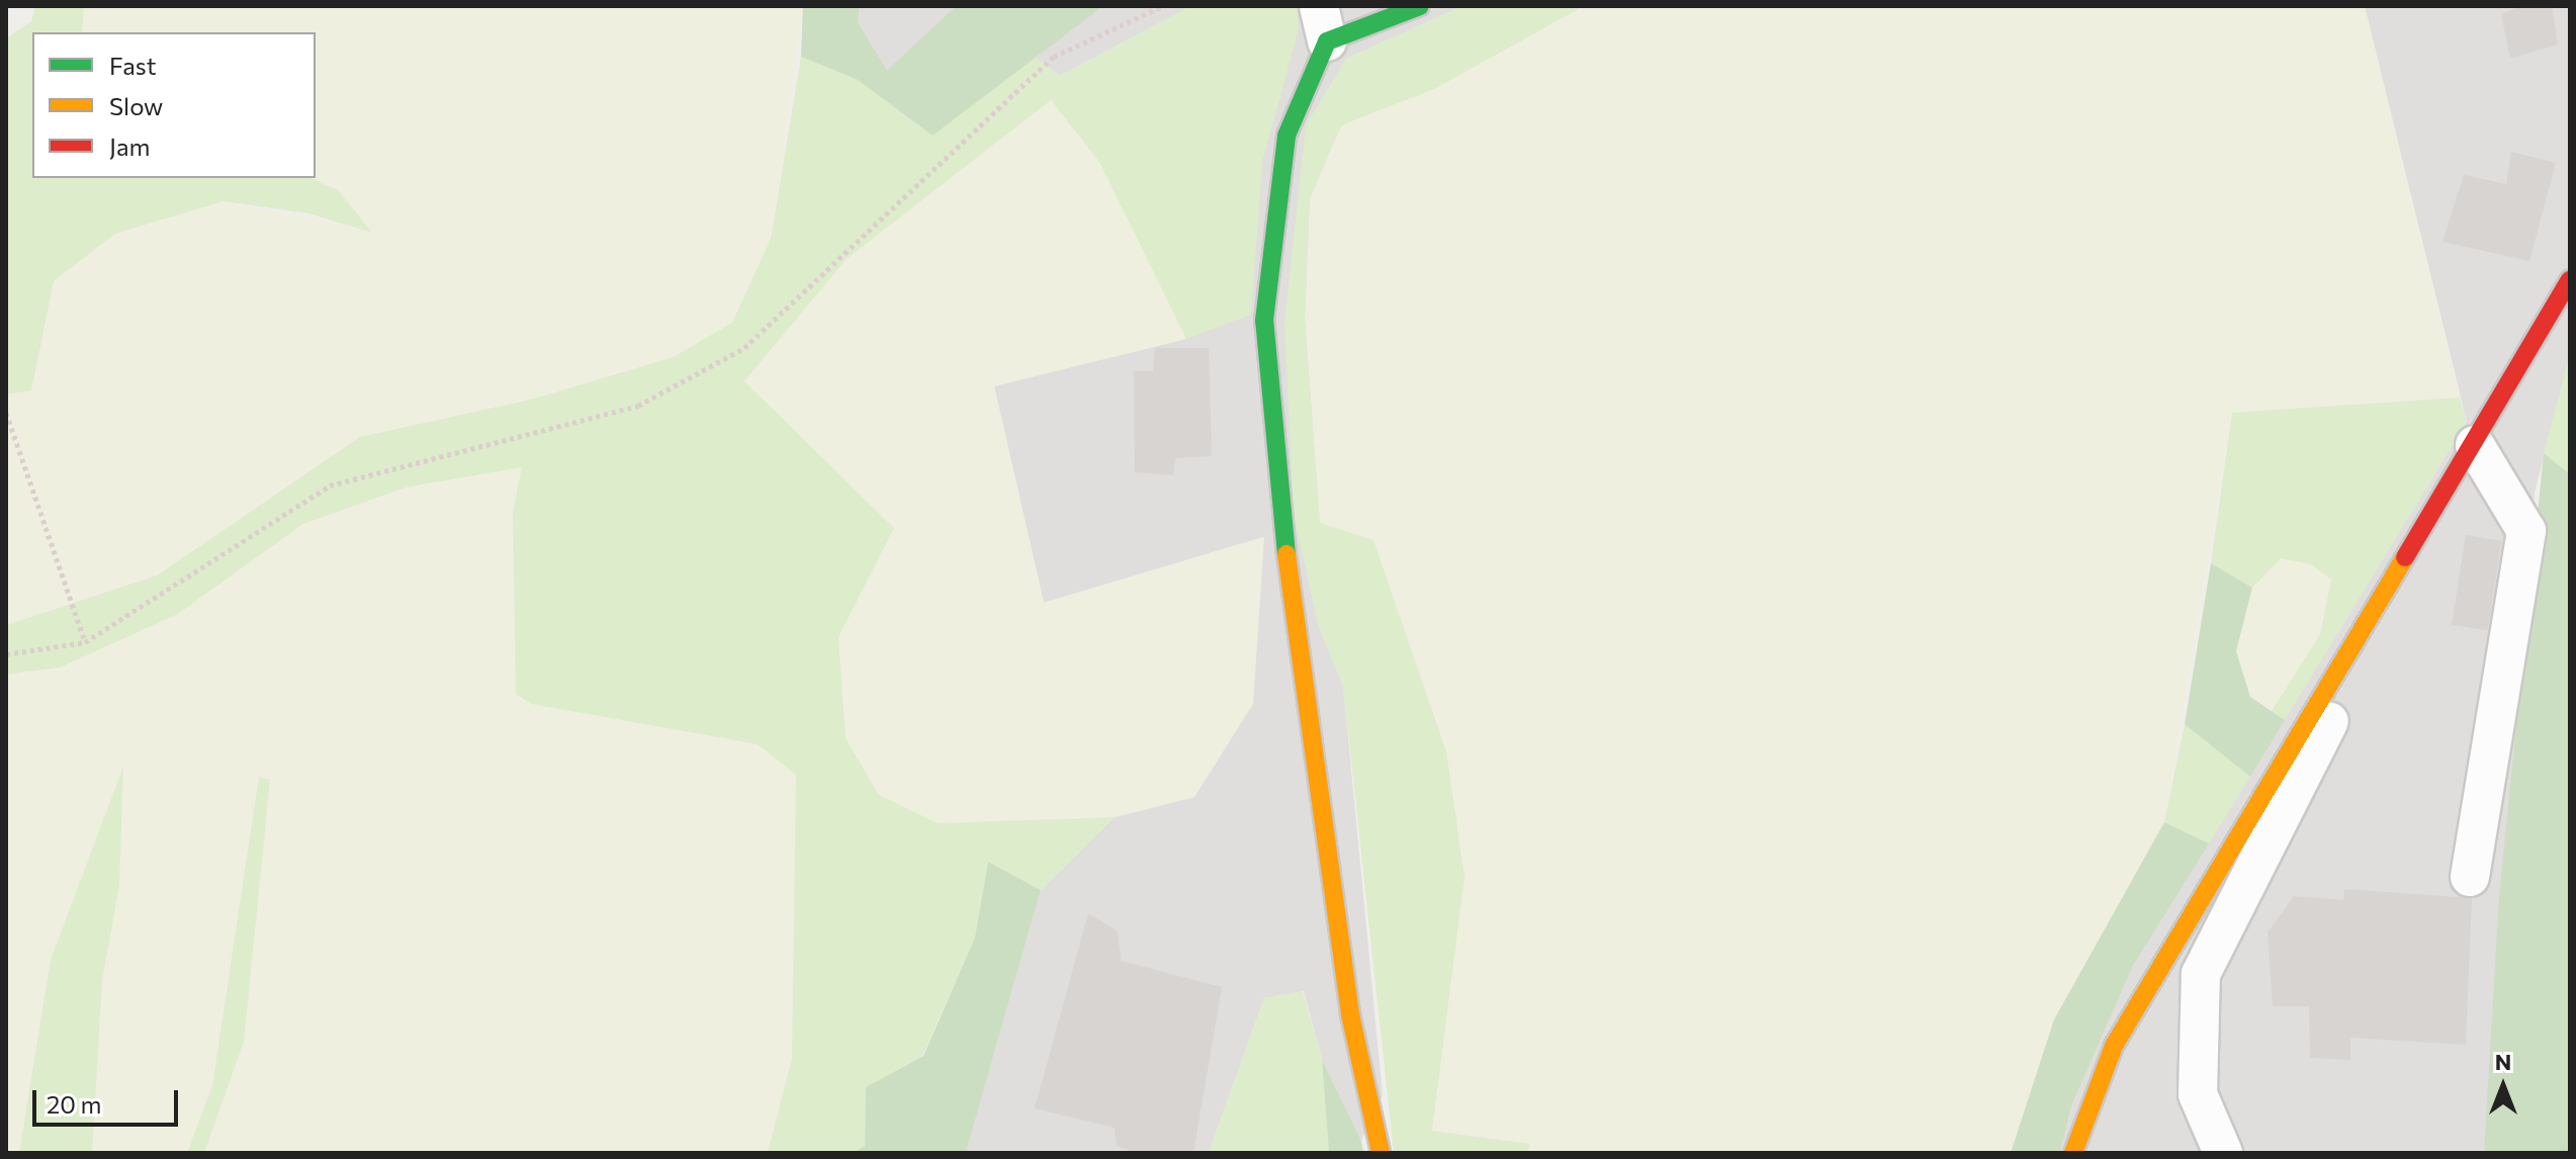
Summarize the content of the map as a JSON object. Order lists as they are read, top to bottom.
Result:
{
  "legend": ["Fast", "Slow", "Jam"],
  "scale_bar": "20 m",
  "north": "top"
}
